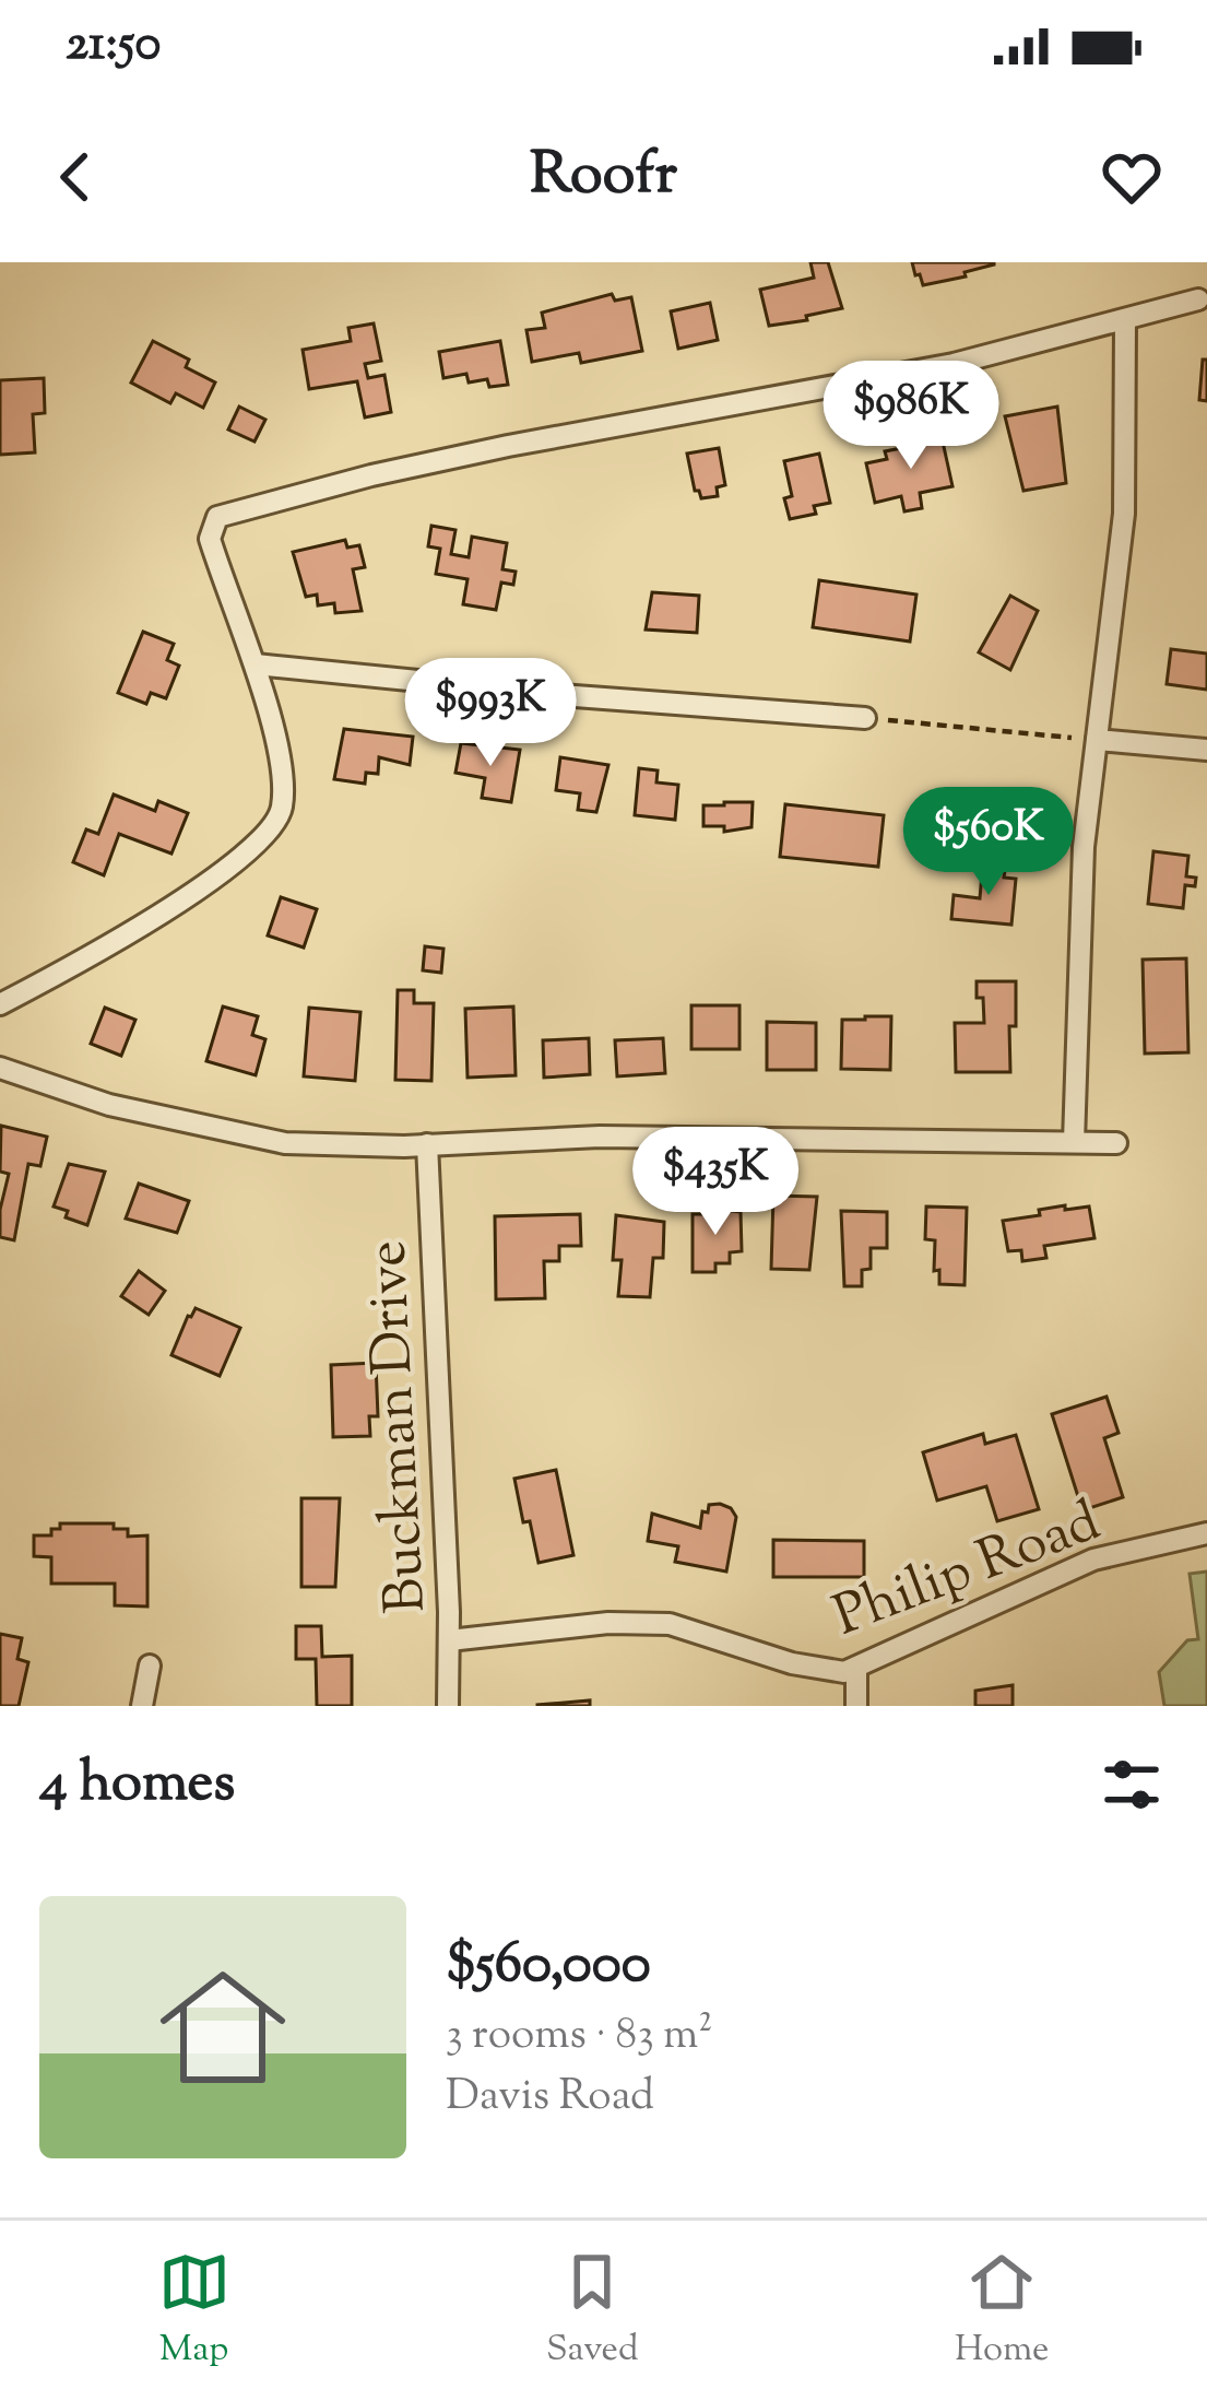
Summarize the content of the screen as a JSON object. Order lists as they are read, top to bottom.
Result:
{
  "streets": {
    "street": ["Buckman Drive", "Philip Road"]
  },
  "crossings": [
    ["Buckman Drive", "Philip Road"]
  ],
  "page": {
    "status": "21:50",
    "header": "Roofr",
    "price": [
      "$986K",
      "$993K",
      "$560K",
      "$435K"
    ],
    "heading": "4 homes",
    "list": [
      {
        "name": "$560,000",
        "note": "3 rooms · 83 m² · Davis Road"
      }
    ],
    "tabs": ["Map", "Saved", "Home"]
  }
}
